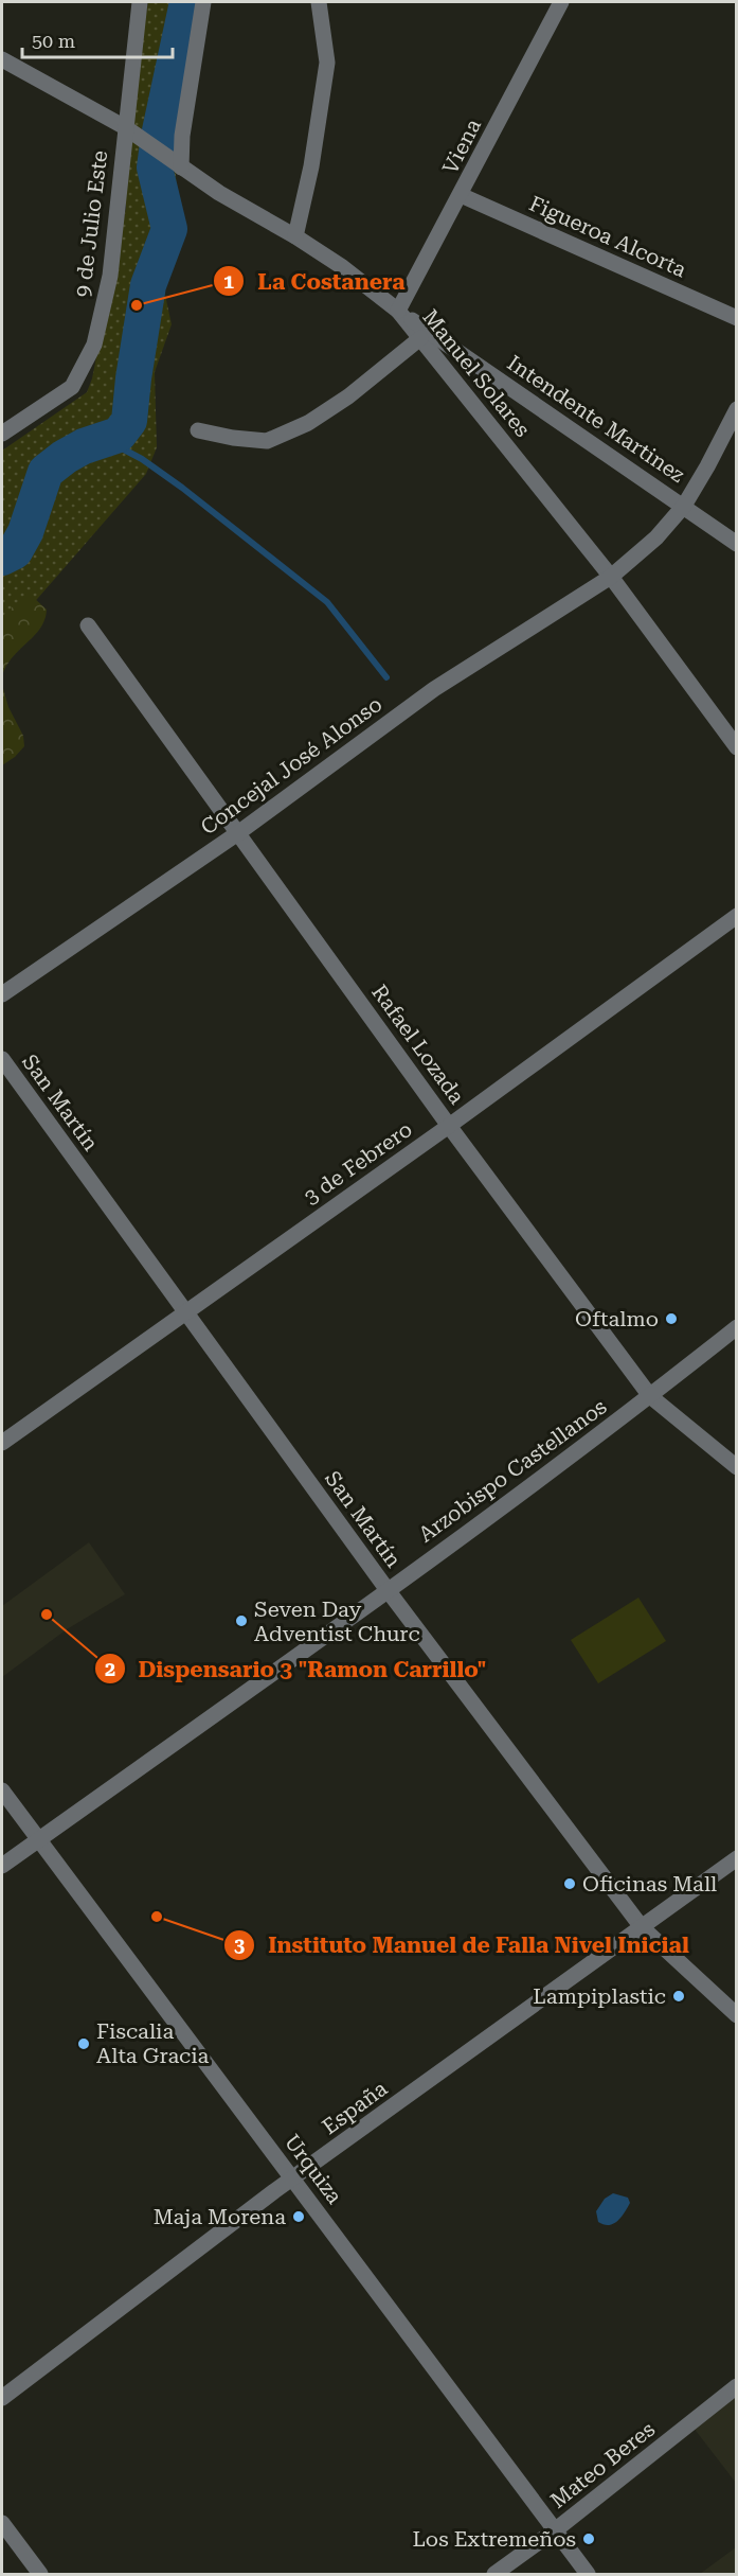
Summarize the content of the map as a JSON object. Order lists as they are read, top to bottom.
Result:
{
  "streets": {
    "street": [
      "Viena",
      "9 de Julio Este",
      "Figueroa Alcorta",
      "Manuel Solares",
      "Intendente Martinez",
      "Concejal José Alonso",
      "Rafael Lozada",
      "San Martín",
      "3 de Febrero",
      "Arzobispo Castellanos",
      "España",
      "Urquiza",
      "Mateo Beres"
    ]
  },
  "crossings": [
    ["Viena", "Figueroa Alcorta"],
    ["Viena", "Manuel Solares"],
    ["Viena", "Intendente Martinez"],
    ["9 de Julio Este", "Manuel Solares"],
    ["Manuel Solares", "Intendente Martinez"],
    ["Manuel Solares", "Concejal José Alonso"],
    ["Intendente Martinez", "Concejal José Alonso"],
    ["Concejal José Alonso", "Rafael Lozada"],
    ["Rafael Lozada", "3 de Febrero"],
    ["Rafael Lozada", "Arzobispo Castellanos"],
    ["San Martín", "3 de Febrero"],
    ["San Martín", "Arzobispo Castellanos"],
    ["San Martín", "España"],
    ["Arzobispo Castellanos", "Urquiza"],
    ["España", "Urquiza"],
    ["Urquiza", "Mateo Beres"]
  ],
  "places": [
    "La Costanera",
    "Oftalmo",
    "Dispensario 3 \"Ramon Carrillo\"",
    "Seven Day Adventist Churc",
    "Oficinas Mall",
    "Instituto Manuel de Falla Nivel Inicial",
    "Lampiplastic",
    "Fiscalia Alta Gracia",
    "Maja Morena",
    "Los Extremeños"
  ],
  "scale_bar": "50 m"
}
